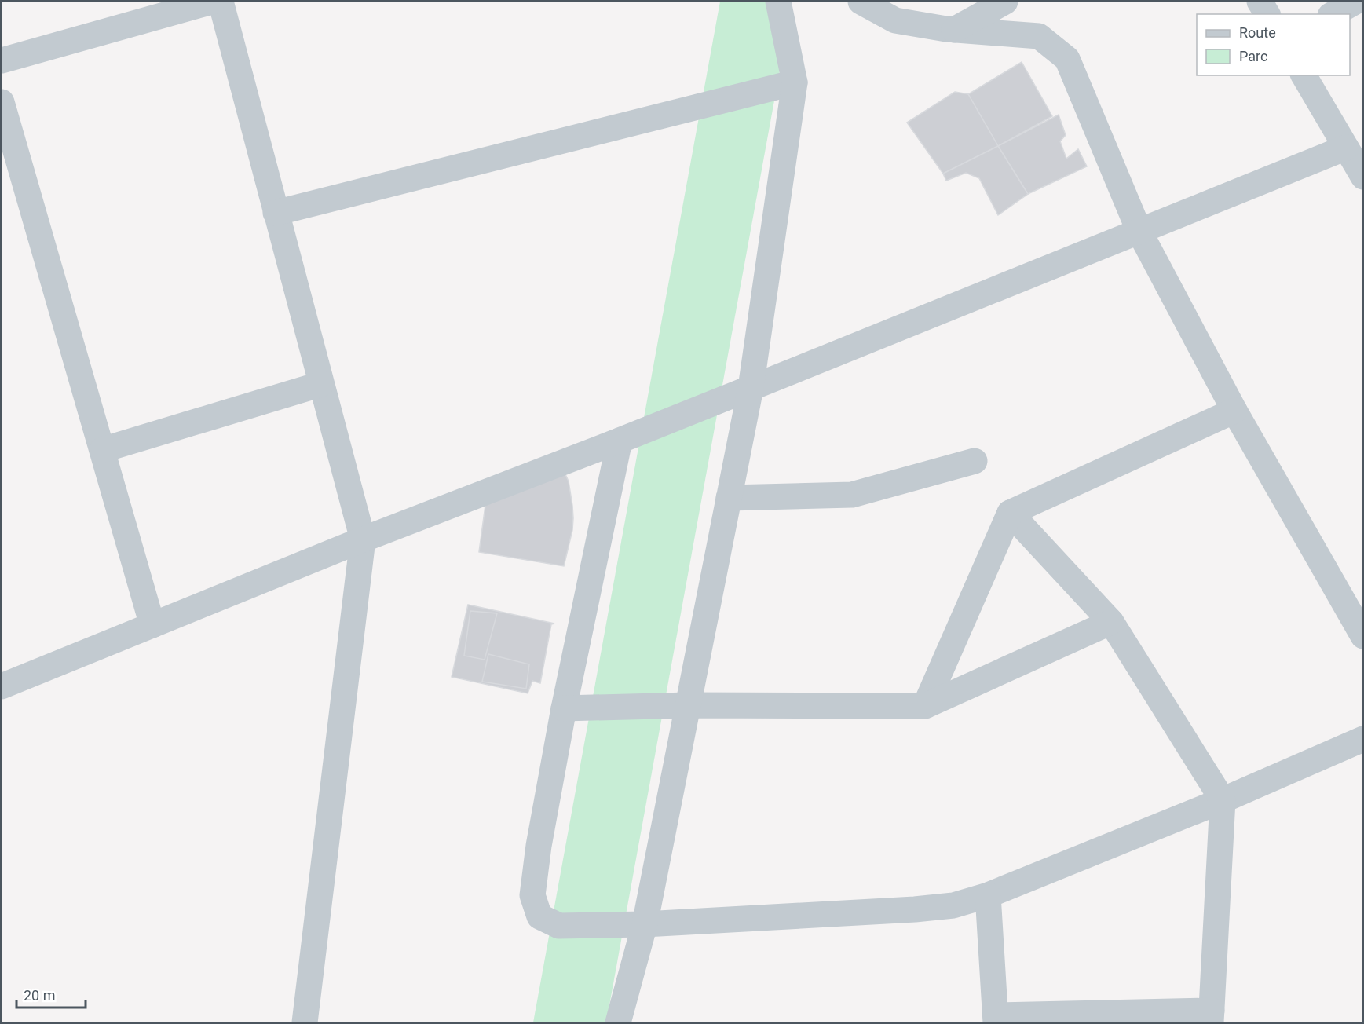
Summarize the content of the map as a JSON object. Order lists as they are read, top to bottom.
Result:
{
  "legend": ["Route", "Parc"],
  "scale_bar": "20 m"
}
